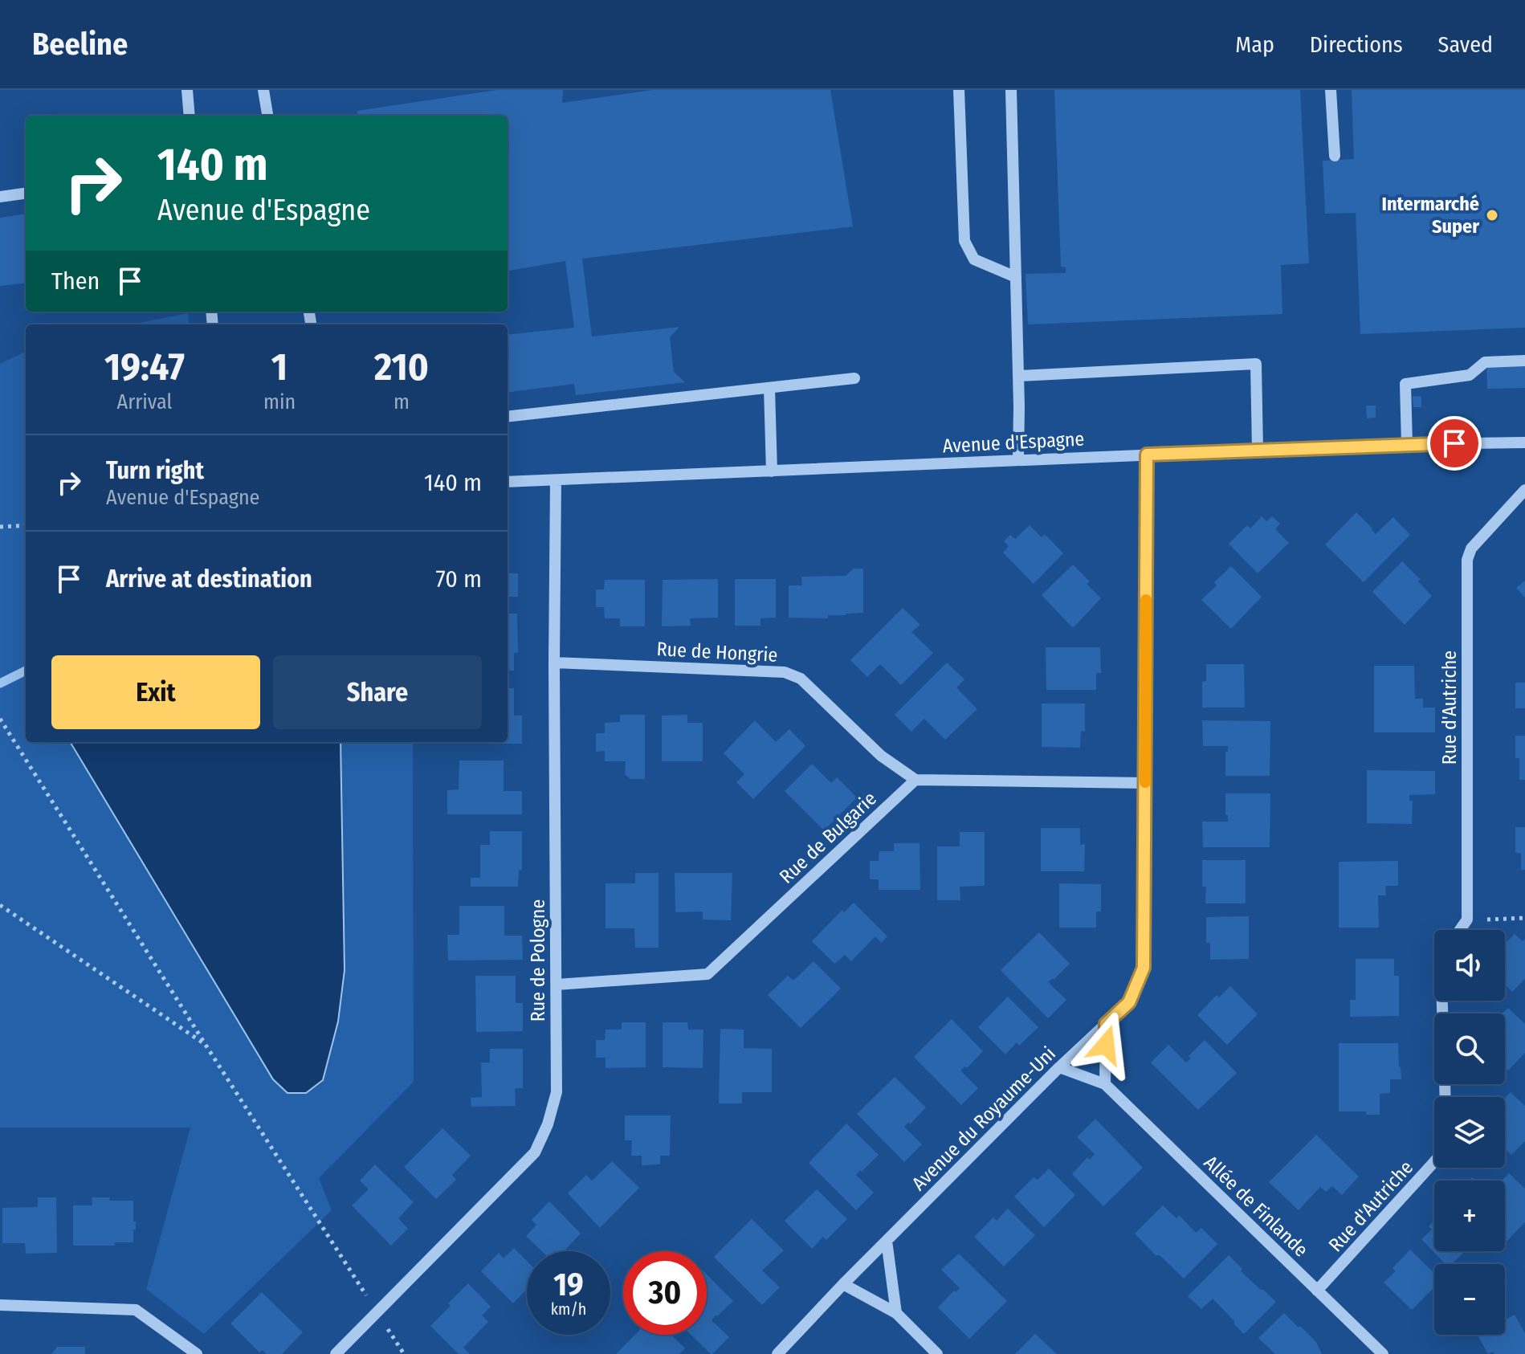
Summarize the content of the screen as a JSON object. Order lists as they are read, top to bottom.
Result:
{
  "streets": {
    "street": [
      "Avenue d'Espagne",
      "Rue de Hongrie",
      "Rue d'Autriche",
      "Rue de Bulgarie",
      "Rue de Pologne",
      "Avenue du Royaume-Uni",
      "Allée de Finlande"
    ]
  },
  "crossings": [
    ["Avenue d'Espagne", "Rue de Pologne"],
    ["Avenue d'Espagne", "Avenue du Royaume-Uni"],
    ["Rue de Hongrie", "Rue de Bulgarie"],
    ["Rue de Hongrie", "Rue de Pologne"],
    ["Rue d'Autriche", "Allée de Finlande"],
    ["Rue de Bulgarie", "Rue de Pologne"],
    ["Avenue du Royaume-Uni", "Allée de Finlande"]
  ],
  "places": ["Intermarché Super"],
  "page": {
    "header": "Beeline",
    "nav": ["Map", "Directions", "Saved"],
    "turn": ["140 m", "Avenue d'Espagne"],
    "then": "Then",
    "eta": [
      "19:47",
      "Arrival",
      "1",
      "min",
      "210",
      "m"
    ],
    "list": [
      {
        "name": "Turn right",
        "note": "Avenue d'Espagne",
        "value": "140 m"
      },
      {
        "name": "Arrive at destination",
        "value": "70 m"
      }
    ],
    "buttons": ["Exit", "Share"],
    "map_buttons": ["+", "−"],
    "speed": "19 km/h",
    "limit": "30"
  }
}
